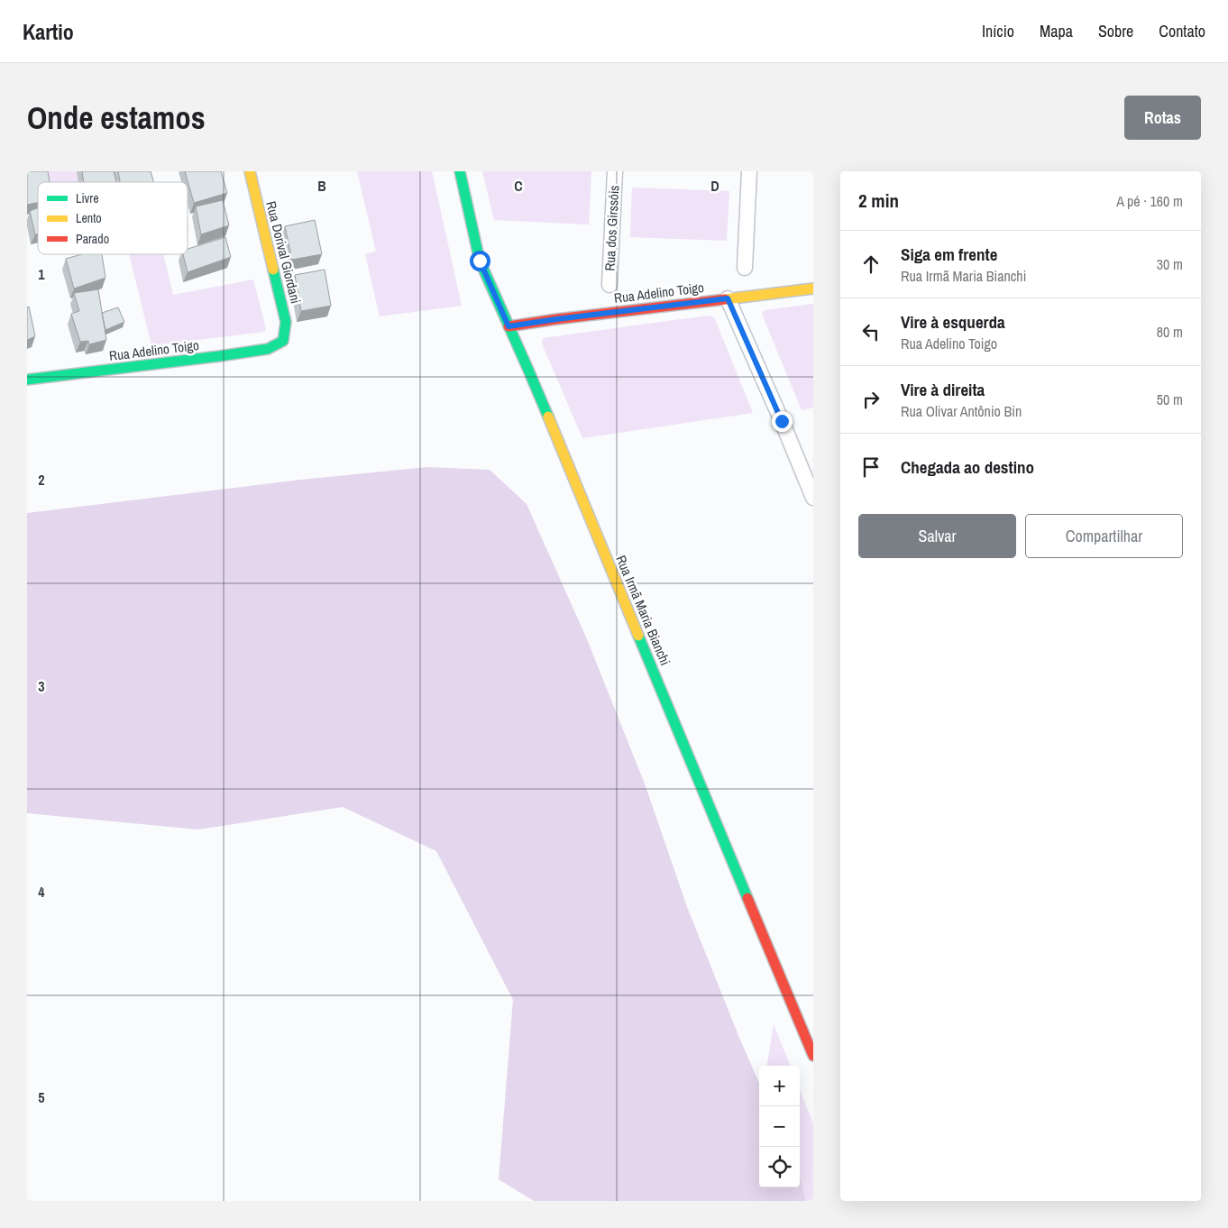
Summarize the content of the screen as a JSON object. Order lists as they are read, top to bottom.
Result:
{
  "streets": {
    "street": [
      "Rua dos Girssóis",
      "Rua Dorival Giordani",
      "Rua Adelino Toigo",
      "Rua Irmã Maria Bianchi"
    ]
  },
  "crossings": [
    ["Rua Dorival Giordani", "Rua Adelino Toigo"],
    ["Rua Adelino Toigo", "Rua Irmã Maria Bianchi"]
  ],
  "legend": ["Livre", "Lento", "Parado"],
  "page": {
    "header": "Kartio",
    "nav": [
      "Início",
      "Mapa",
      "Sobre",
      "Contato"
    ],
    "buttons": [
      "Rotas",
      ["Salvar", "Compartilhar"]
    ],
    "title": "Onde estamos",
    "heading": ["2 min", "A pé · 160 m"],
    "list": [
      ["Siga em frente", "Rua Irmã Maria Bianchi", "30 m"],
      ["Vire à esquerda", "Rua Adelino Toigo", "80 m"],
      ["Vire à direita", "Rua Olivar Antônio Bin", "50 m"],
      "Chegada ao destino"
    ],
    "map_buttons": ["+", "−"]
  },
  "grid": {
    "columns": ["B", "C", "D"],
    "rows": [
      "1",
      "2",
      "3",
      "4",
      "5"
    ]
  }
}
